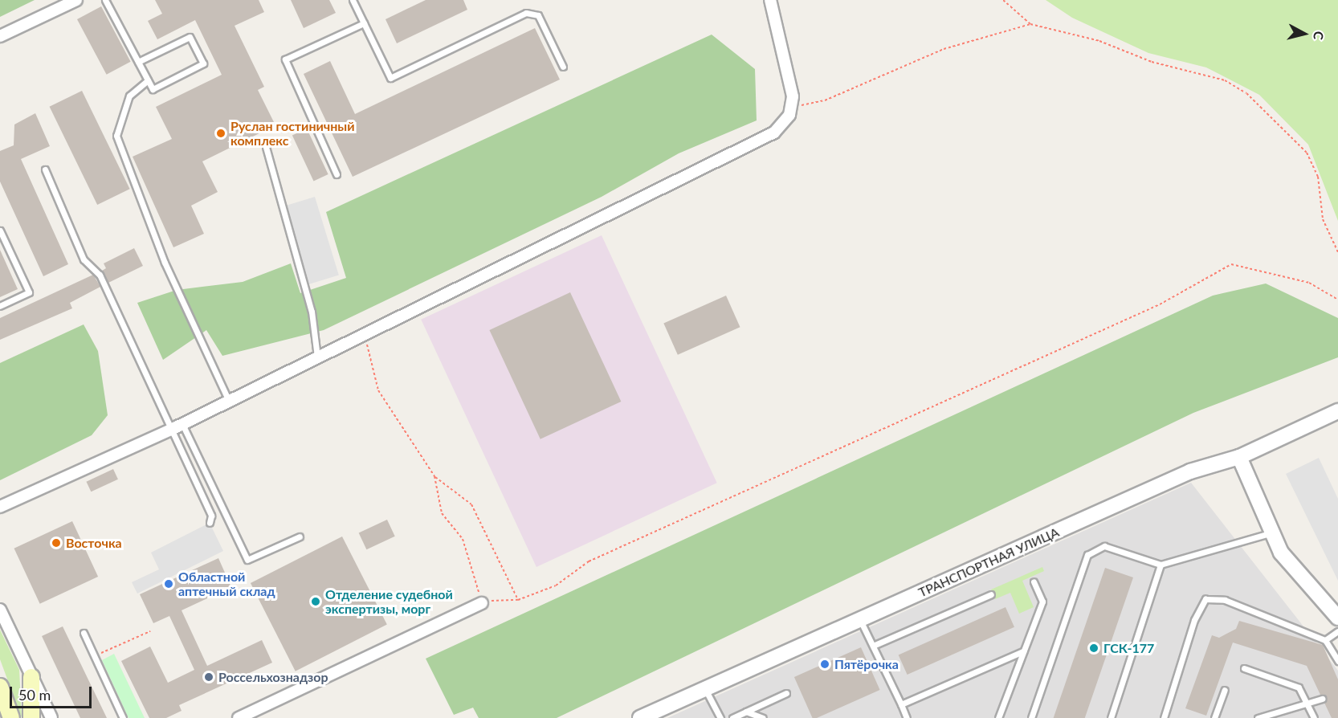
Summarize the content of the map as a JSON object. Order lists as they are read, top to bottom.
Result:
{
  "streets": {
    "street": ["ТРАНСПОРТНАЯ УЛИЦА"]
  },
  "places": [
    "Руслан гостиничный комплекс",
    "Восточка",
    "Областной аптечный склад",
    "Отделение судебной экспертизы, морг",
    "ГСК-177",
    "Пятёрочка",
    "Россельхознадзор"
  ],
  "scale_bar": "50 m",
  "north": "right"
}
